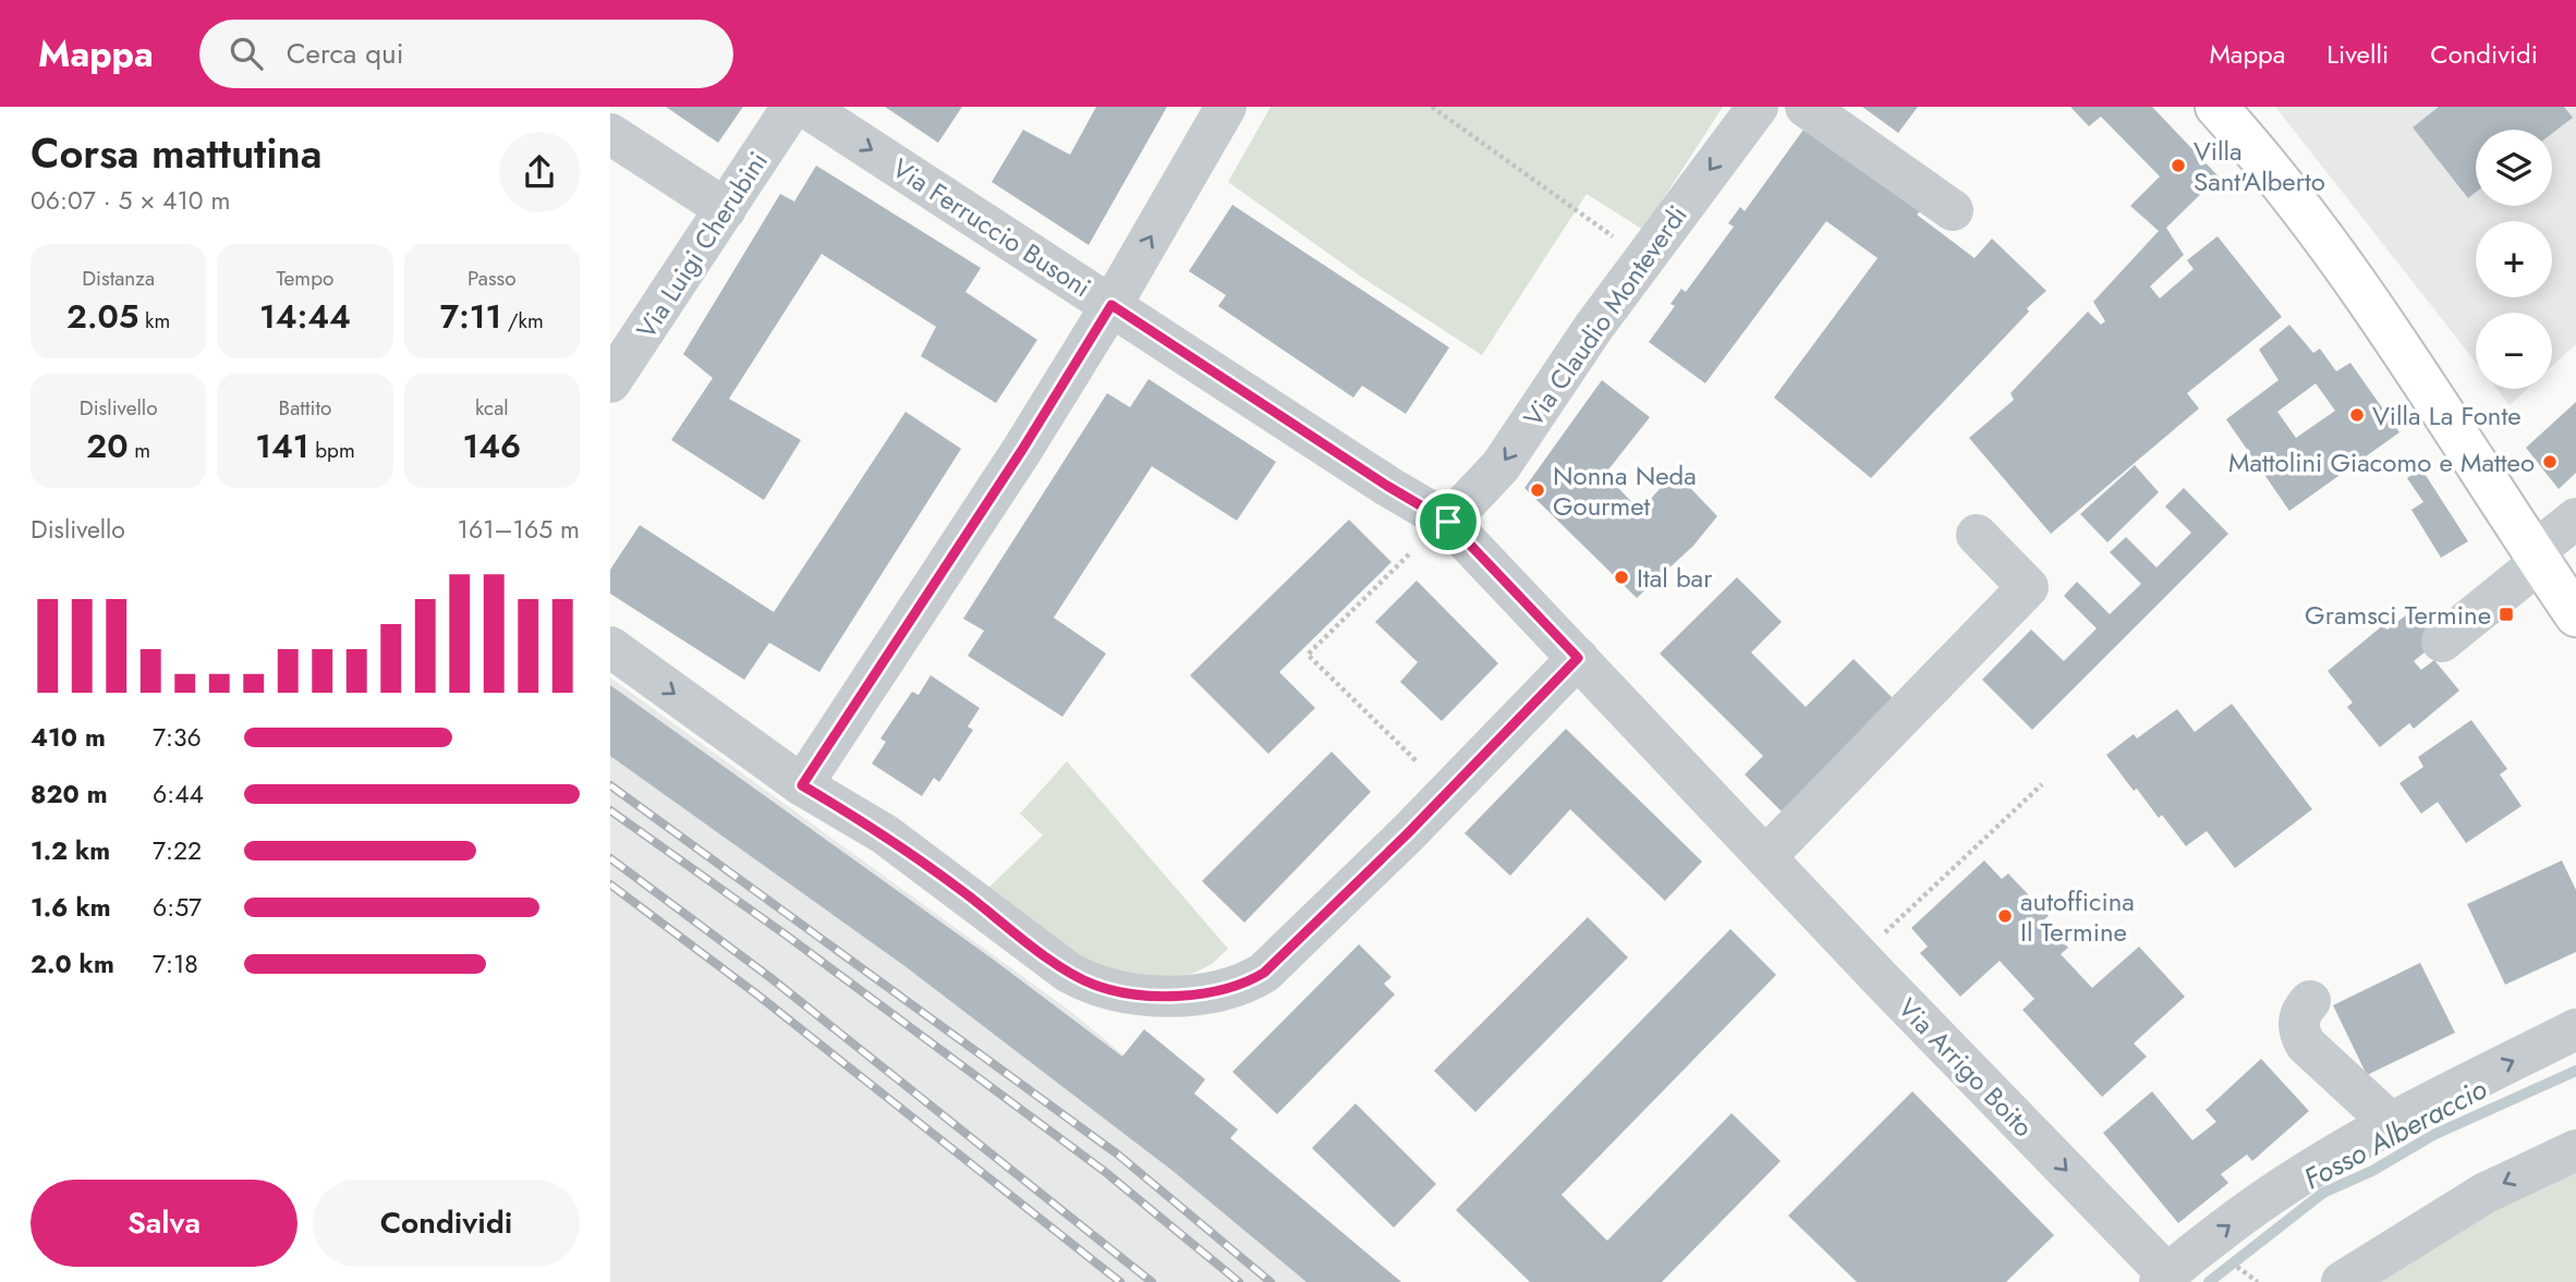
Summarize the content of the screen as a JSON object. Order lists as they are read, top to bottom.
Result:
{
  "streets": {
    "street": [
      "Via Ferruccio Busoni",
      "Via Luigi Cherubini",
      "Via Claudio Monteverdi",
      "Via Arrigo Boito"
    ]
  },
  "crossings": [
    ["Via Ferruccio Busoni", "Via Claudio Monteverdi"],
    ["Via Ferruccio Busoni", "Via Arrigo Boito"],
    ["Via Claudio Monteverdi", "Via Arrigo Boito"]
  ],
  "one_way": ["Via Ferruccio Busoni", "Via Claudio Monteverdi", "Via Arrigo Boito"],
  "water": ["Fosso Alberaccio"],
  "places": {
    "other": [
      "Villa Sant'Alberto",
      "Villa La Fonte",
      "Mattolini Giacomo e Matteo",
      "Nonna Neda Gourmet",
      "Ital bar",
      "autofficina Il Termine"
    ],
    "transit": ["Gramsci Termine"]
  },
  "page": {
    "header": "Mappa",
    "search": "Cerca qui",
    "nav": ["Mappa", "Livelli", "Condividi"],
    "heading": ["Corsa mattutina", "06:07 · 5 × 410 m"],
    "map_buttons": ["+", "−"],
    "stats": [
      ["Distanza", "2.05 km"],
      ["Tempo", "14:44"],
      ["Passo", "7:11 /km"],
      ["Dislivello", "20 m"],
      ["Battito", "141 bpm"],
      ["kcal", "146"]
    ],
    "chart": ["Dislivello", "161–165 m"],
    "list": [
      {
        "name": "410 m",
        "note": "7:36"
      },
      {
        "name": "820 m",
        "note": "6:44"
      },
      {
        "name": "1.2 km",
        "note": "7:22"
      },
      {
        "name": "1.6 km",
        "note": "6:57"
      },
      {
        "name": "2.0 km",
        "note": "7:18"
      }
    ],
    "buttons": ["Salva", "Condividi"]
  }
}
